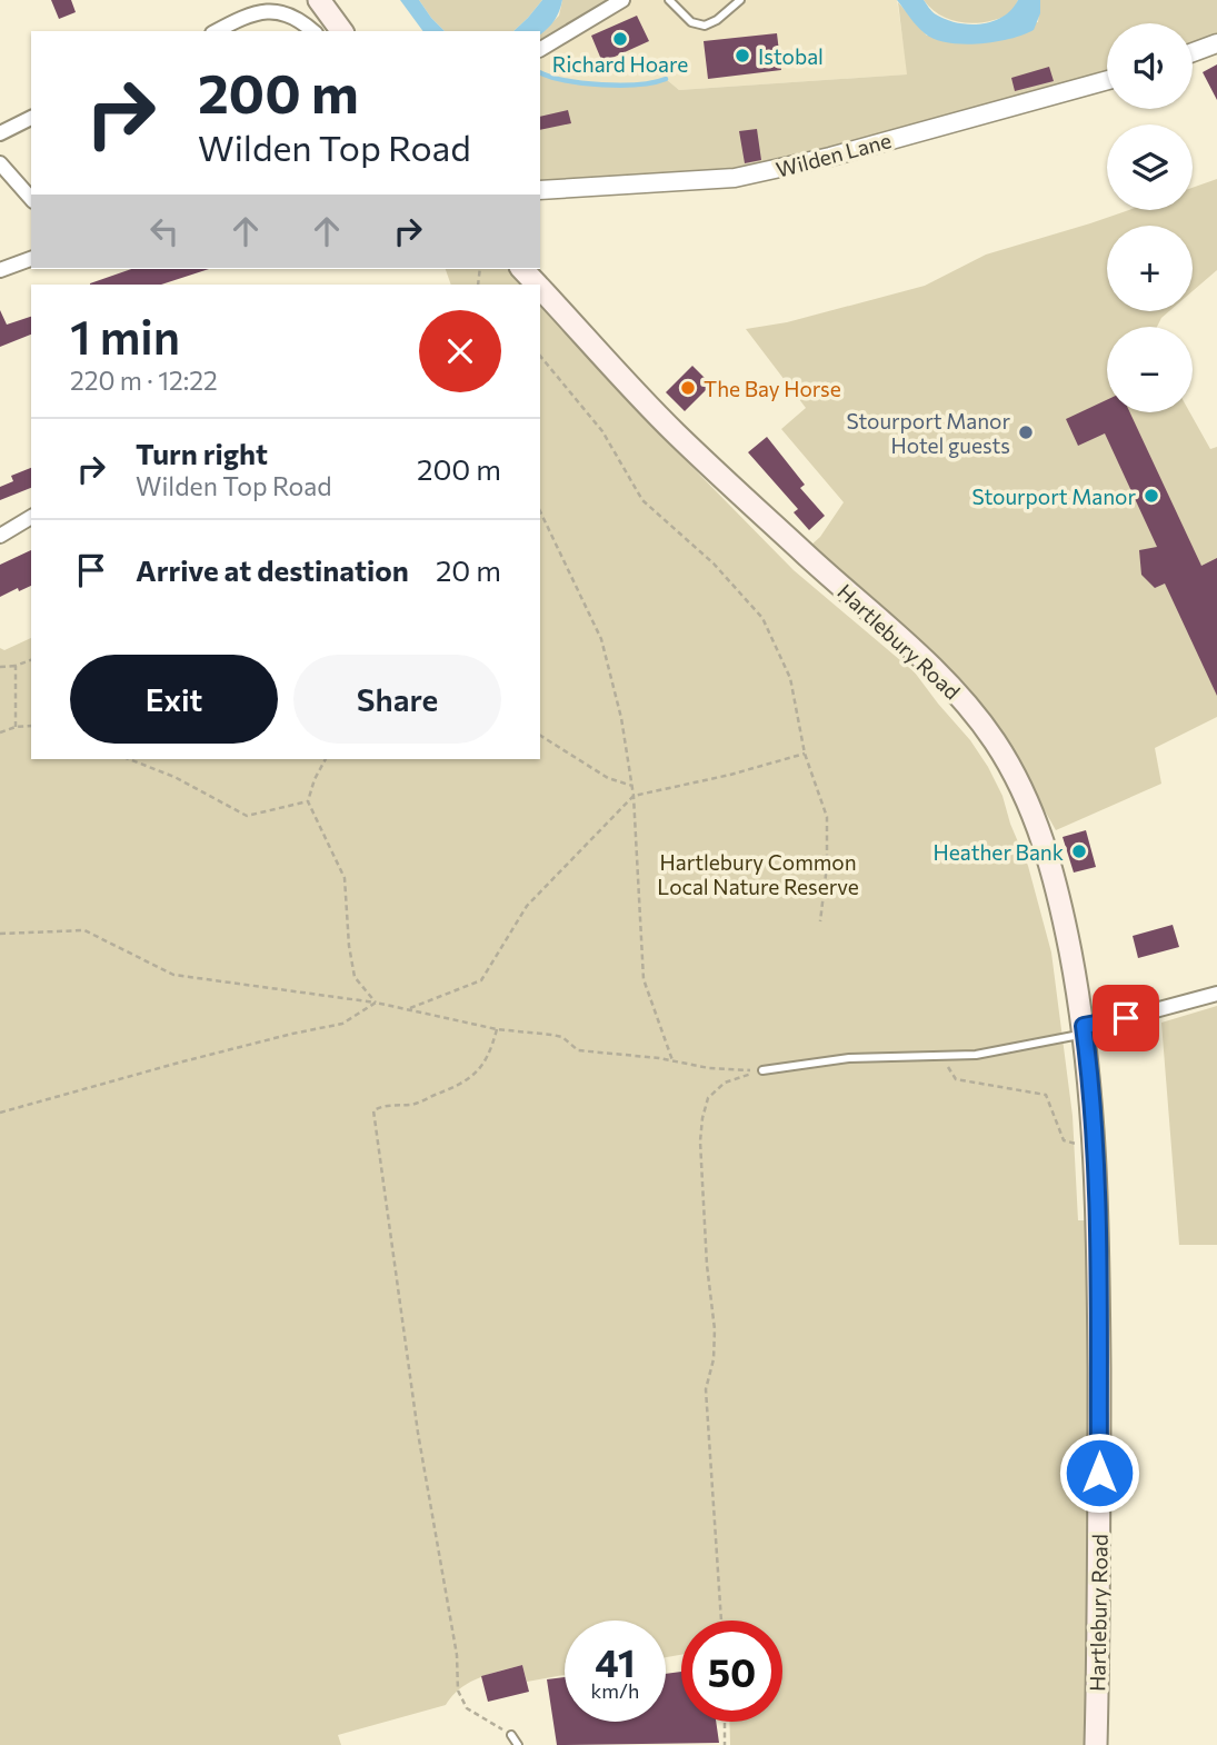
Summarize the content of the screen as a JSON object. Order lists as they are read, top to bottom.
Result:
{
  "streets": {
    "main road": ["Hartlebury Road"],
    "street": ["Wilden Lane"]
  },
  "parks": ["Hartlebury Common Local Nature Reserve"],
  "places": [
    "Richard Hoare",
    "Istobal",
    "The Bay Horse",
    "Stourport Manor Hotel guests",
    "Stourport Manor",
    "Heather Bank"
  ],
  "page": {
    "map_buttons": ["+", "−"],
    "turn": ["200 m", "Wilden Top Road"],
    "heading": ["1 min", "220 m · 12:22"],
    "list": [
      {
        "name": "Turn right",
        "note": "Wilden Top Road",
        "value": "200 m"
      },
      {
        "name": "Arrive at destination",
        "value": "20 m"
      }
    ],
    "buttons": ["Exit", "Share"],
    "speed": "41 km/h",
    "limit": "50"
  }
}
